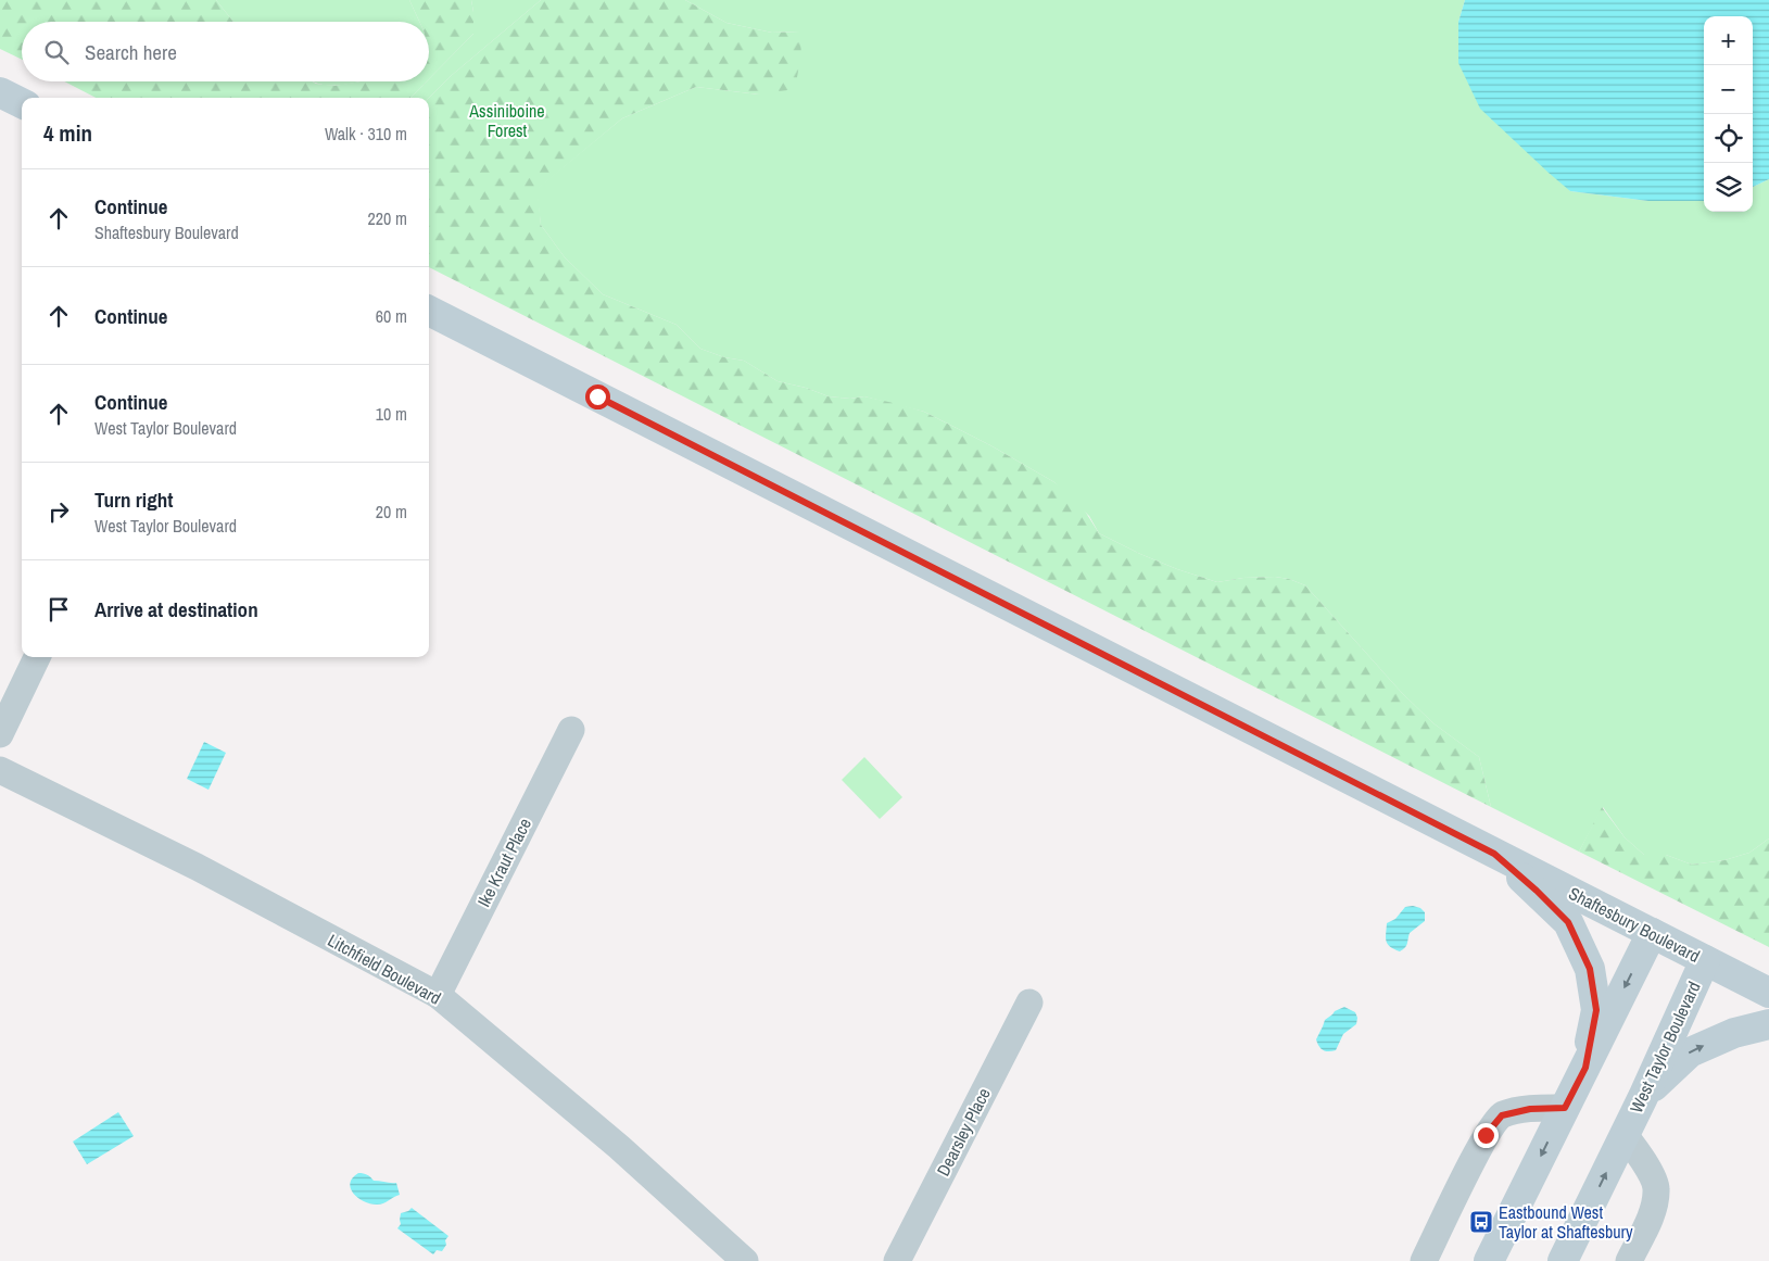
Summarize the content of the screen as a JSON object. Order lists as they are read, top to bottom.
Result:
{
  "streets": {
    "street": [
      "Ike Kraut Place",
      "Shaftesbury Boulevard",
      "Litchfield Boulevard",
      "West Taylor Boulevard",
      "Dearsley Place"
    ]
  },
  "crossings": [
    ["Ike Kraut Place", "Litchfield Boulevard"],
    ["Shaftesbury Boulevard", "West Taylor Boulevard"]
  ],
  "parks": ["Assiniboine Forest"],
  "places": {
    "bus stop": ["Eastbound West Taylor at Shaftesbury"]
  },
  "page": {
    "map_buttons": ["+", "−"],
    "search": "Search here",
    "heading": ["4 min", "Walk · 310 m"],
    "list": [
      ["Continue", "Shaftesbury Boulevard", "220 m"],
      ["Continue", "60 m"],
      ["Continue", "West Taylor Boulevard", "10 m"],
      ["Turn right", "West Taylor Boulevard", "20 m"],
      "Arrive at destination"
    ]
  }
}
